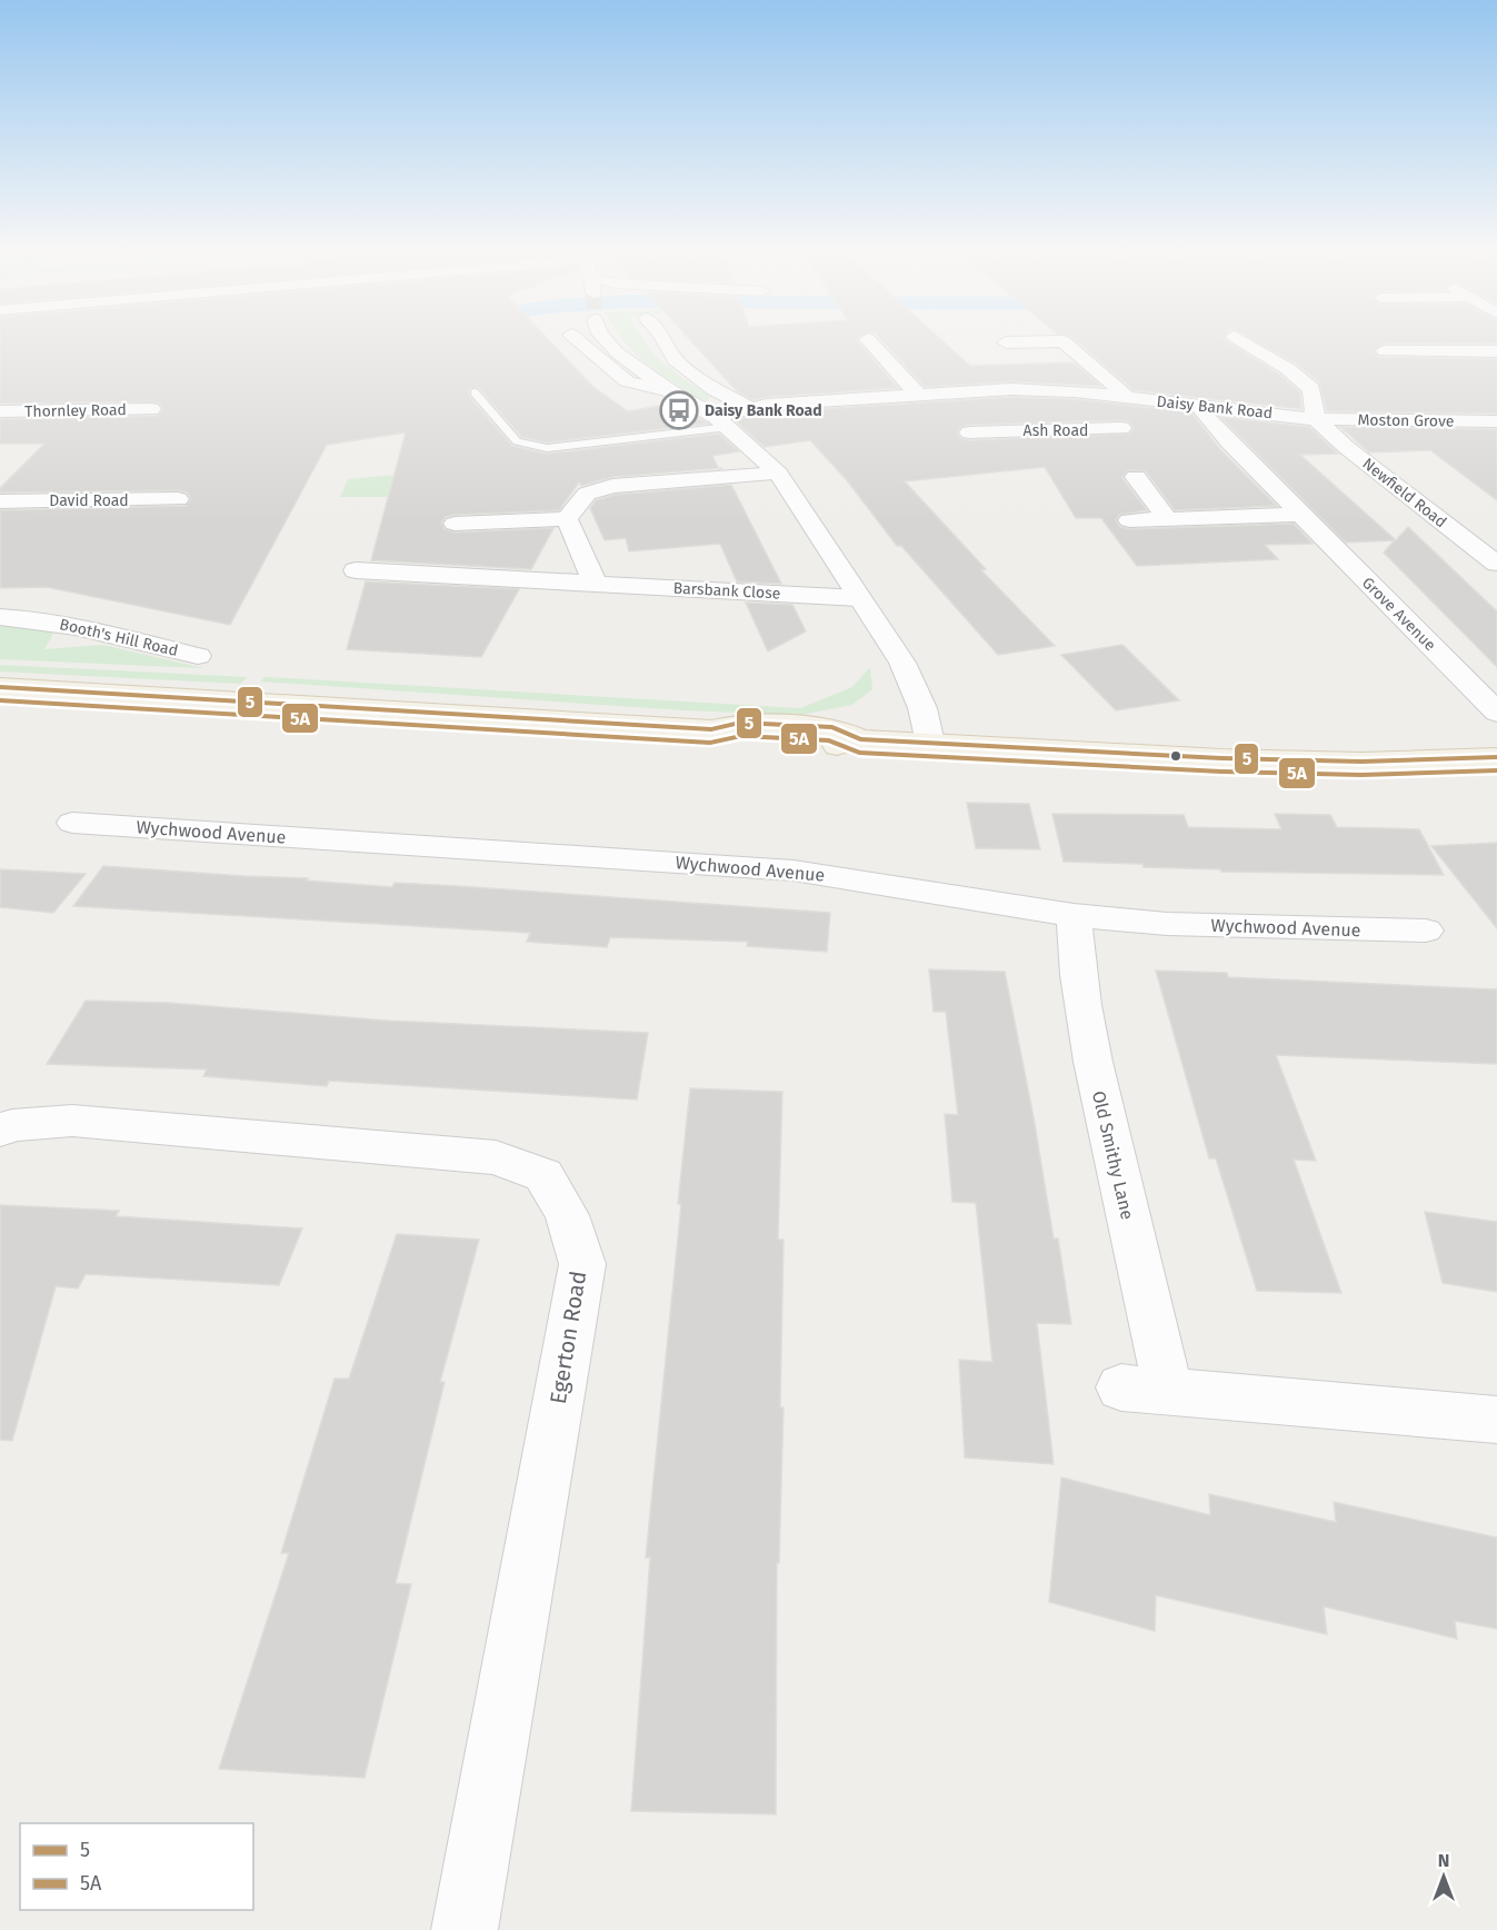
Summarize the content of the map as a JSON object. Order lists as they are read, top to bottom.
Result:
{
  "streets": {
    "street": [
      "Daisy Bank Road",
      "Thornley Road",
      "Moston Grove",
      "Ash Road",
      "Newfield Road",
      "David Road",
      "Barsbank Close",
      "Grove Avenue",
      "Booth's Hill Road",
      "Wychwood Avenue",
      "Old Smithy Lane",
      "Egerton Road"
    ]
  },
  "crossings": [
    ["Daisy Bank Road", "Moston Grove"],
    ["Daisy Bank Road", "Newfield Road"],
    ["Daisy Bank Road", "Grove Avenue"],
    ["Moston Grove", "Newfield Road"],
    ["Wychwood Avenue", "Old Smithy Lane"]
  ],
  "places": {
    "bus stop": ["Daisy Bank Road"]
  },
  "lines": ["transit line 5", "transit line 5A"],
  "legend": ["5", "5A"],
  "north": "top"
}
